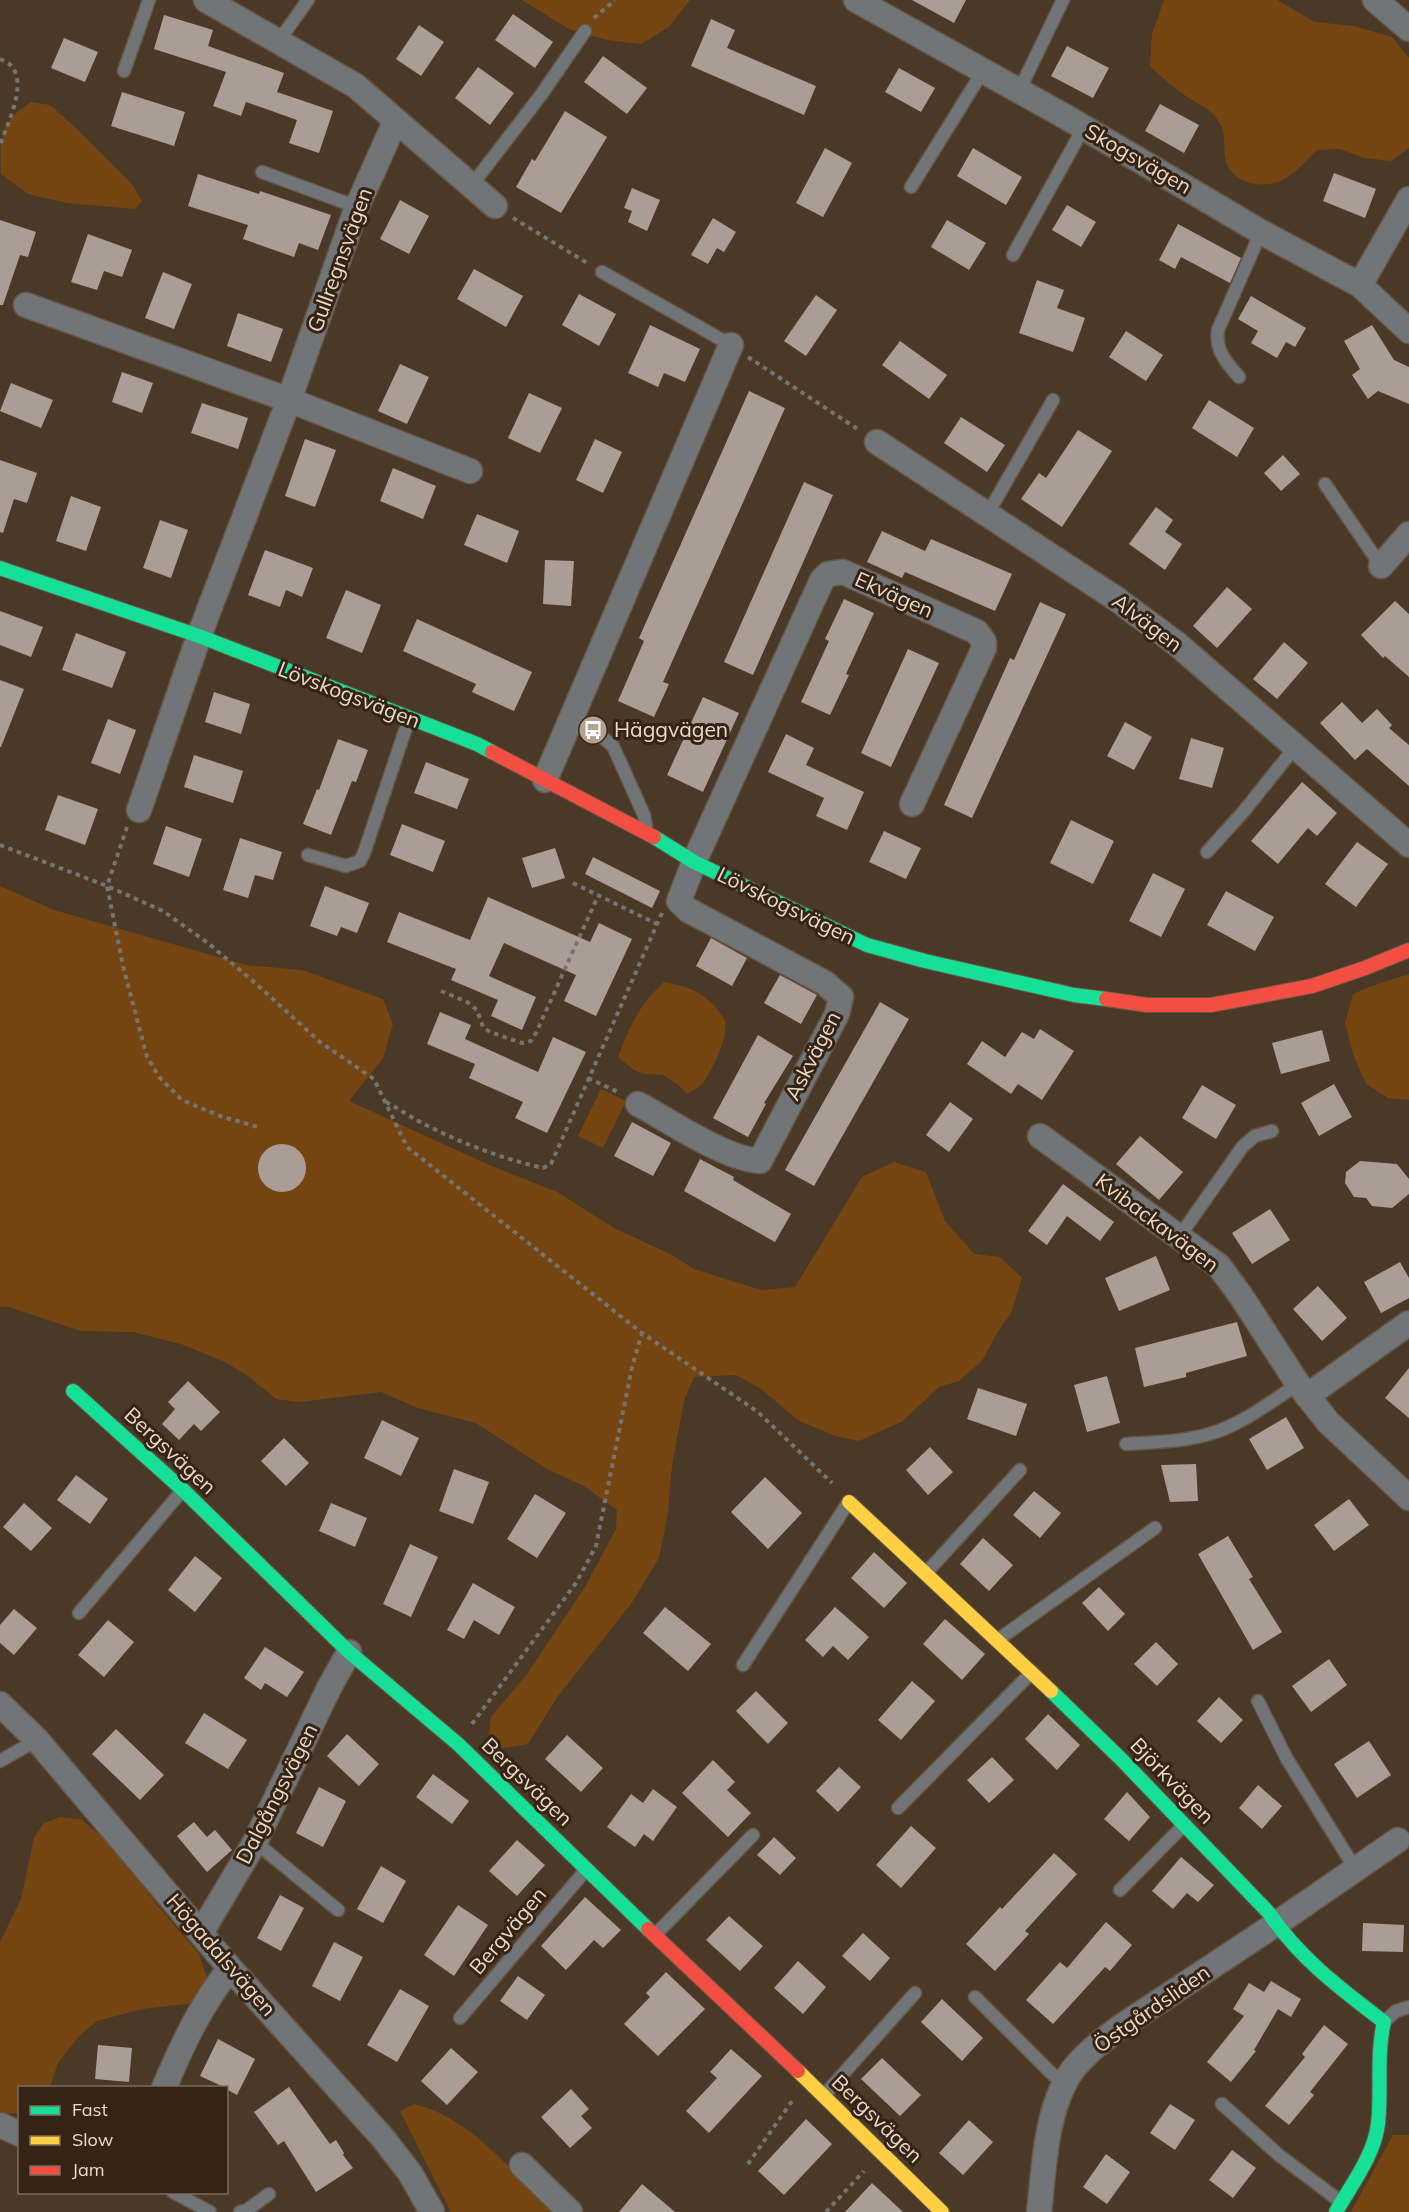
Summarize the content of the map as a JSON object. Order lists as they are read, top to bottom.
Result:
{
  "streets": {
    "street": [
      "Skogsvägen",
      "Gullregnsvägen",
      "Ekvägen",
      "Alvägen",
      "Lövskogsvägen",
      "Askvägen",
      "Kvibackavägen",
      "Bergsvägen",
      "Björkvägen",
      "Dalgångsvägen",
      "Högadalsvägen",
      "Östgårdsliden"
    ],
    "lane": ["Bergvägen"]
  },
  "crossings": [
    ["Gullregnsvägen", "Lövskogsvägen"],
    ["Ekvägen", "Lövskogsvägen"],
    ["Bergsvägen", "Dalgångsvägen"],
    ["Bergsvägen", "Bergvägen"],
    ["Björkvägen", "Östgårdsliden"],
    ["Dalgångsvägen", "Högadalsvägen"]
  ],
  "places": {
    "bus stop": ["Häggvägen"]
  },
  "legend": ["Fast", "Slow", "Jam"]
}
